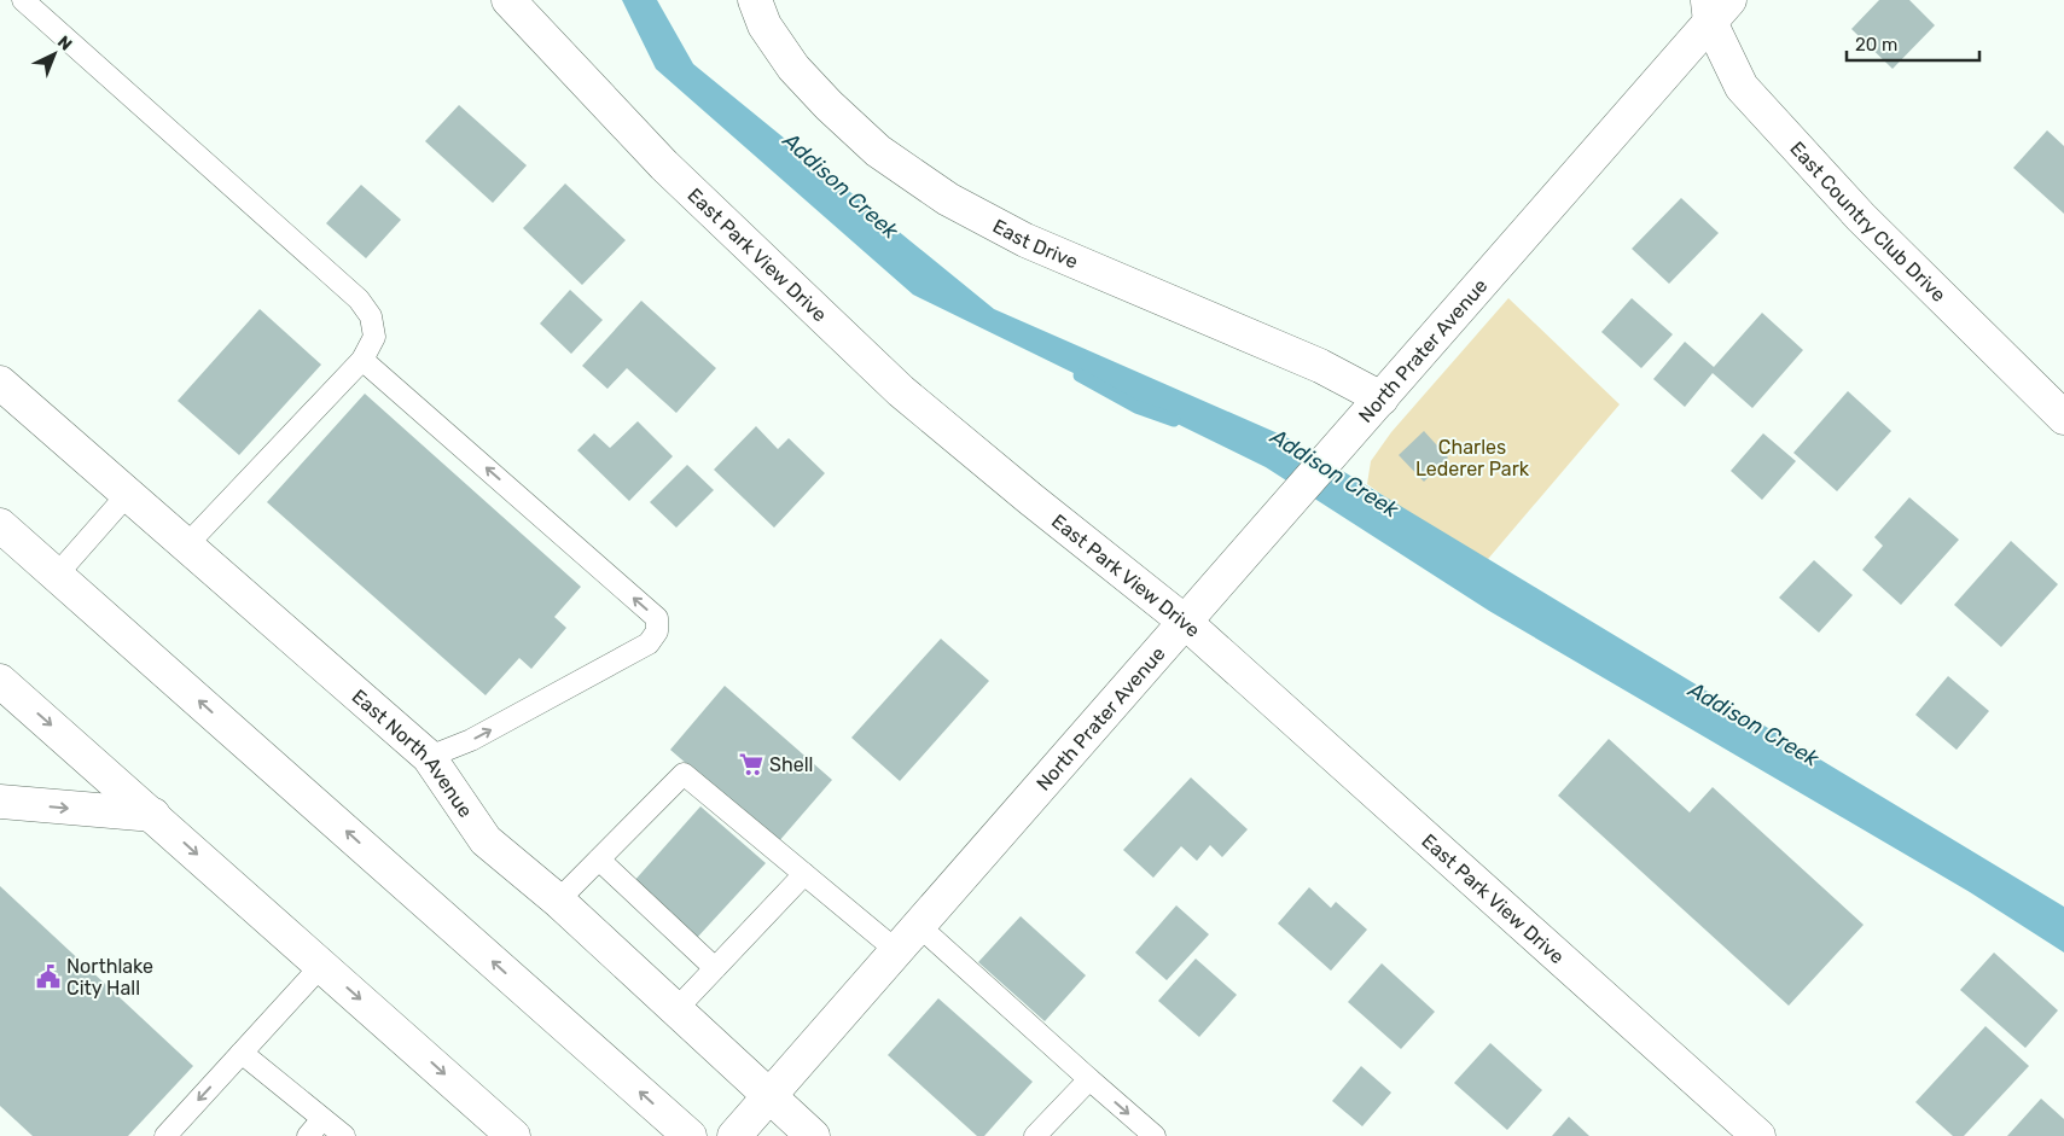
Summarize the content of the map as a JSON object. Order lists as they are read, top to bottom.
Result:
{
  "streets": {
    "street": [
      "East Country Club Drive",
      "East Drive",
      "East Park View Drive",
      "North Prater Avenue",
      "East North Avenue"
    ]
  },
  "crossings": [
    ["East Country Club Drive", "North Prater Avenue"],
    ["East Drive", "North Prater Avenue"],
    ["East Park View Drive", "North Prater Avenue"],
    ["North Prater Avenue", "East North Avenue"]
  ],
  "water": ["Addison Creek"],
  "parks": ["Charles Lederer Park"],
  "places": {
    "supermarket": ["Shell"],
    "public building": ["Northlake City Hall"]
  },
  "scale_bar": "20 m",
  "north": "top right"
}
